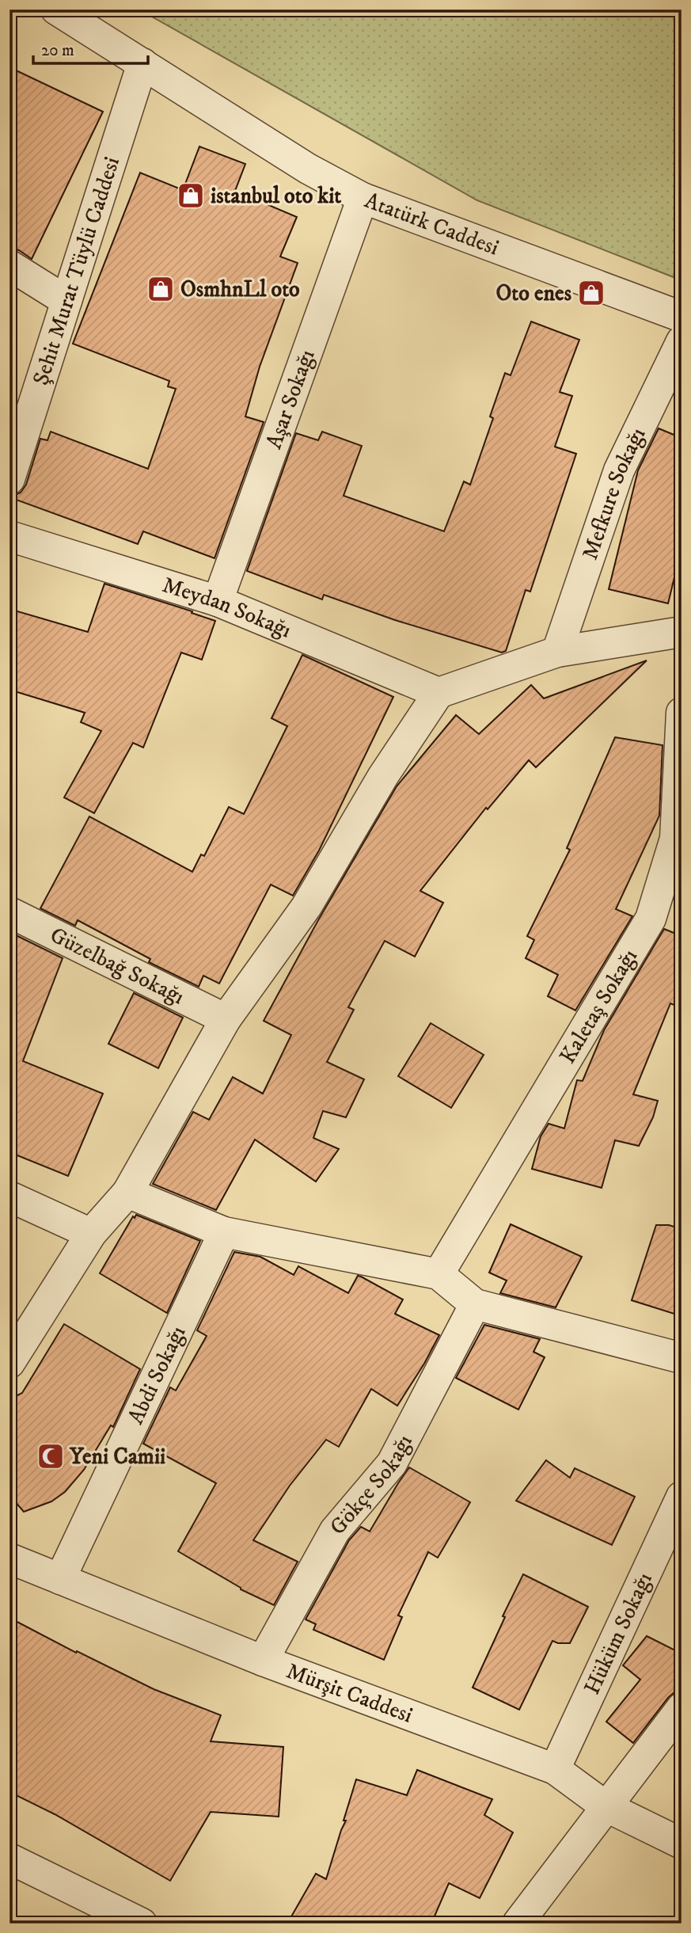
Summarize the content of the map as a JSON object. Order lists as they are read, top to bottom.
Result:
{
  "streets": {
    "street": [
      "Atatürk Caddesi",
      "Şehit Murat Tüylü Caddesi",
      "Aşar Sokağı",
      "Mefkure Sokağı",
      "Meydan Sokağı",
      "Güzelbağ Sokağı",
      "Kaletaş Sokağı",
      "Abdi Sokağı",
      "Gökçe Sokağı",
      "Hüküm Sokağı",
      "Mürşit Caddesi"
    ]
  },
  "crossings": [
    ["Atatürk Caddesi", "Şehit Murat Tüylü Caddesi"],
    ["Atatürk Caddesi", "Aşar Sokağı"],
    ["Aşar Sokağı", "Meydan Sokağı"],
    ["Abdi Sokağı", "Mürşit Caddesi"],
    ["Gökçe Sokağı", "Mürşit Caddesi"],
    ["Hüküm Sokağı", "Mürşit Caddesi"]
  ],
  "places": {
    "shop": ["istanbul oto kit", "OsmhnLl oto", "Oto enes"],
    "mosque": ["Yeni Camii"]
  },
  "scale_bar": "20 m"
}
